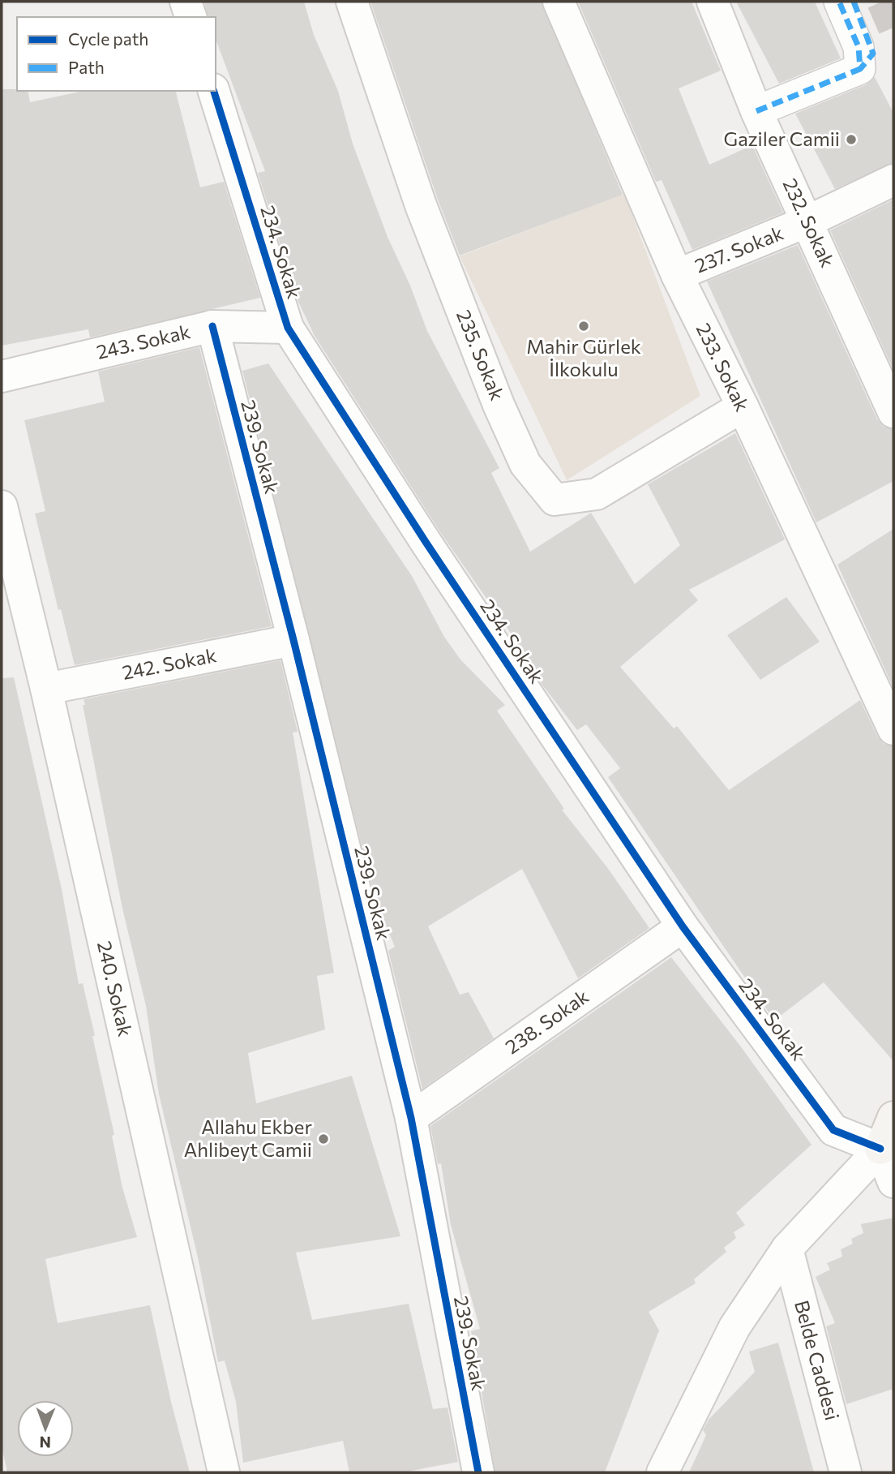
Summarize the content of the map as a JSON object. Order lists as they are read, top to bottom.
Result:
{
  "streets": {
    "street": [
      "232. Sokak",
      "237. Sokak",
      "234. Sokak",
      "243. Sokak",
      "235. Sokak",
      "233. Sokak",
      "239. Sokak",
      "242. Sokak",
      "240. Sokak",
      "238. Sokak",
      "Belde Caddesi"
    ]
  },
  "crossings": [
    ["232. Sokak", "237. Sokak"],
    ["237. Sokak", "233. Sokak"],
    ["234. Sokak", "243. Sokak"],
    ["234. Sokak", "238. Sokak"],
    ["243. Sokak", "239. Sokak"],
    ["235. Sokak", "233. Sokak"],
    ["239. Sokak", "242. Sokak"],
    ["239. Sokak", "238. Sokak"],
    ["242. Sokak", "240. Sokak"]
  ],
  "places": ["Gaziler Camii", "Mahir Gürlek İlkokulu", "Allahu Ekber Ahlibeyt Camii"],
  "legend": ["Cycle path", "Path"],
  "north": "bottom"
}
